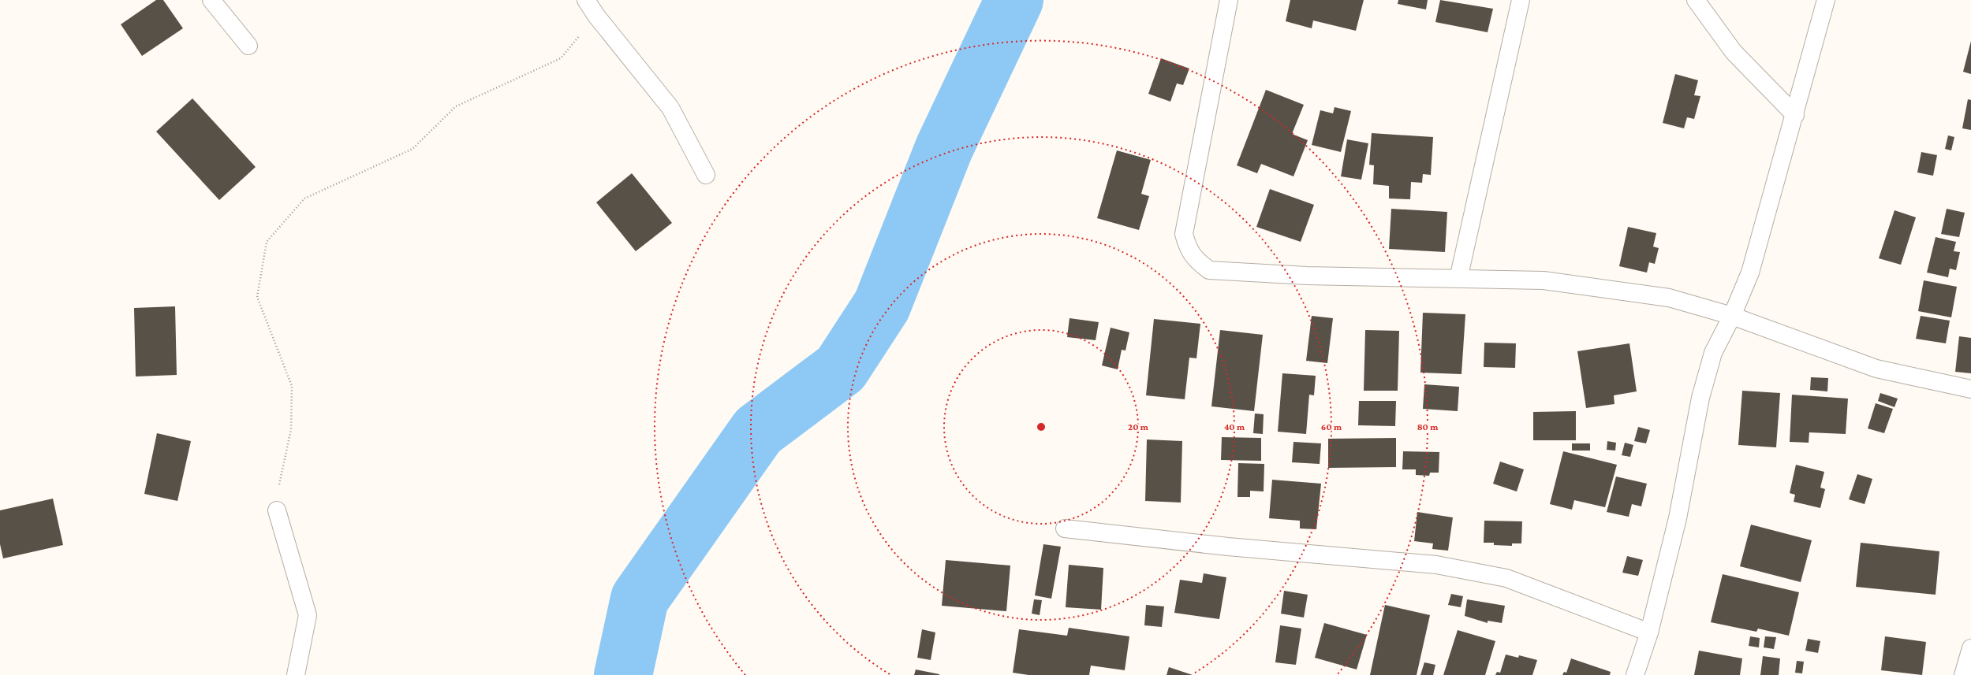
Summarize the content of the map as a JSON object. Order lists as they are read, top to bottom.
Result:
{
  "rings": [
    "20 m",
    "40 m",
    "60 m",
    "80 m"
  ]
}
